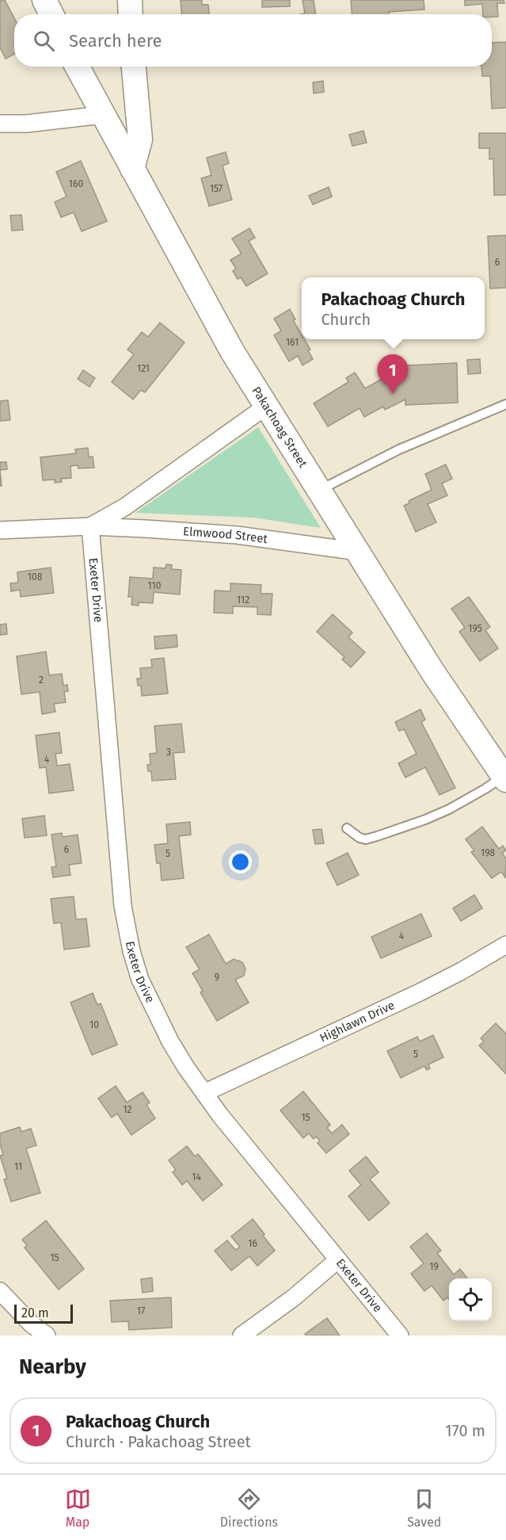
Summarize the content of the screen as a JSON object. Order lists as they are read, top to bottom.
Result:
{
  "streets": {
    "street": [
      "Pakachoag Street",
      "Elmwood Street",
      "Exeter Drive",
      "Highlawn Drive"
    ]
  },
  "crossings": [
    ["Pakachoag Street", "Elmwood Street"],
    ["Elmwood Street", "Exeter Drive"],
    ["Exeter Drive", "Highlawn Drive"]
  ],
  "house_numbers": [
    "160",
    "157",
    "6",
    "161",
    "121",
    "108",
    "110",
    "112",
    "195",
    "2",
    "3",
    "4",
    "6",
    "198",
    "5",
    "4",
    "9",
    "10",
    "5",
    "12",
    "15",
    "11",
    "14",
    "16",
    "15",
    "19",
    "17"
  ],
  "scale_bar": "20 m",
  "page": {
    "search": "Search here",
    "popup": ["Pakachoag Church", "Church"],
    "pins": "1",
    "scale": "20 m",
    "heading": "Nearby",
    "list": [
      {
        "mark": "1",
        "name": "Pakachoag Church",
        "note": "Church · Pakachoag Street",
        "value": "170 m"
      }
    ],
    "nav": ["Map", "Directions", "Saved"]
  }
}
